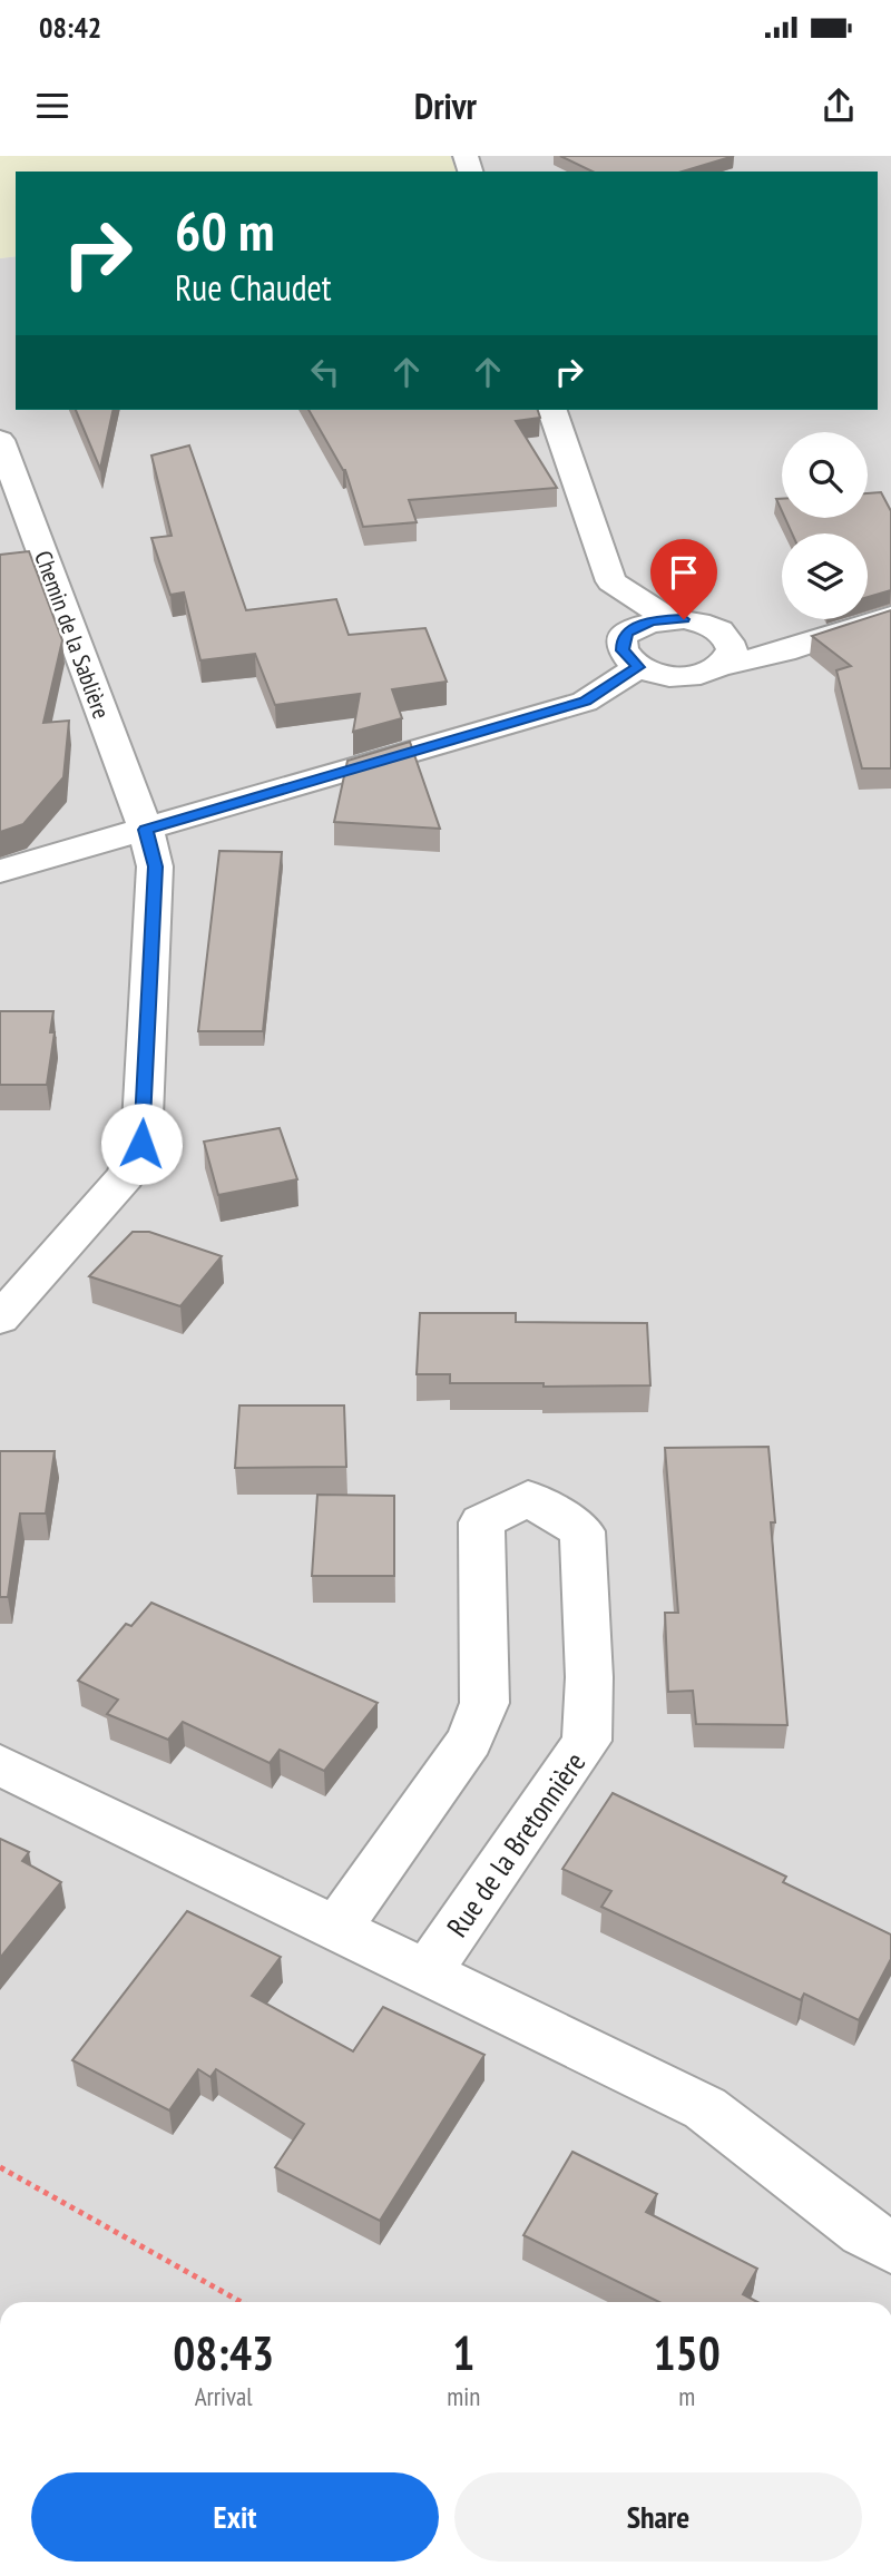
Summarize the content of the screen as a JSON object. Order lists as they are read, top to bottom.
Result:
{
  "streets": {
    "street": ["Chemin de la Sablière", "Rue de la Bretonnière"]
  },
  "page": {
    "status": "08:42",
    "header": "Drivr",
    "turn": ["60 m", "Rue Chaudet"],
    "eta": [
      "08:43",
      "Arrival",
      "1",
      "min",
      "150",
      "m"
    ],
    "buttons": ["Exit", "Share"]
  }
}
